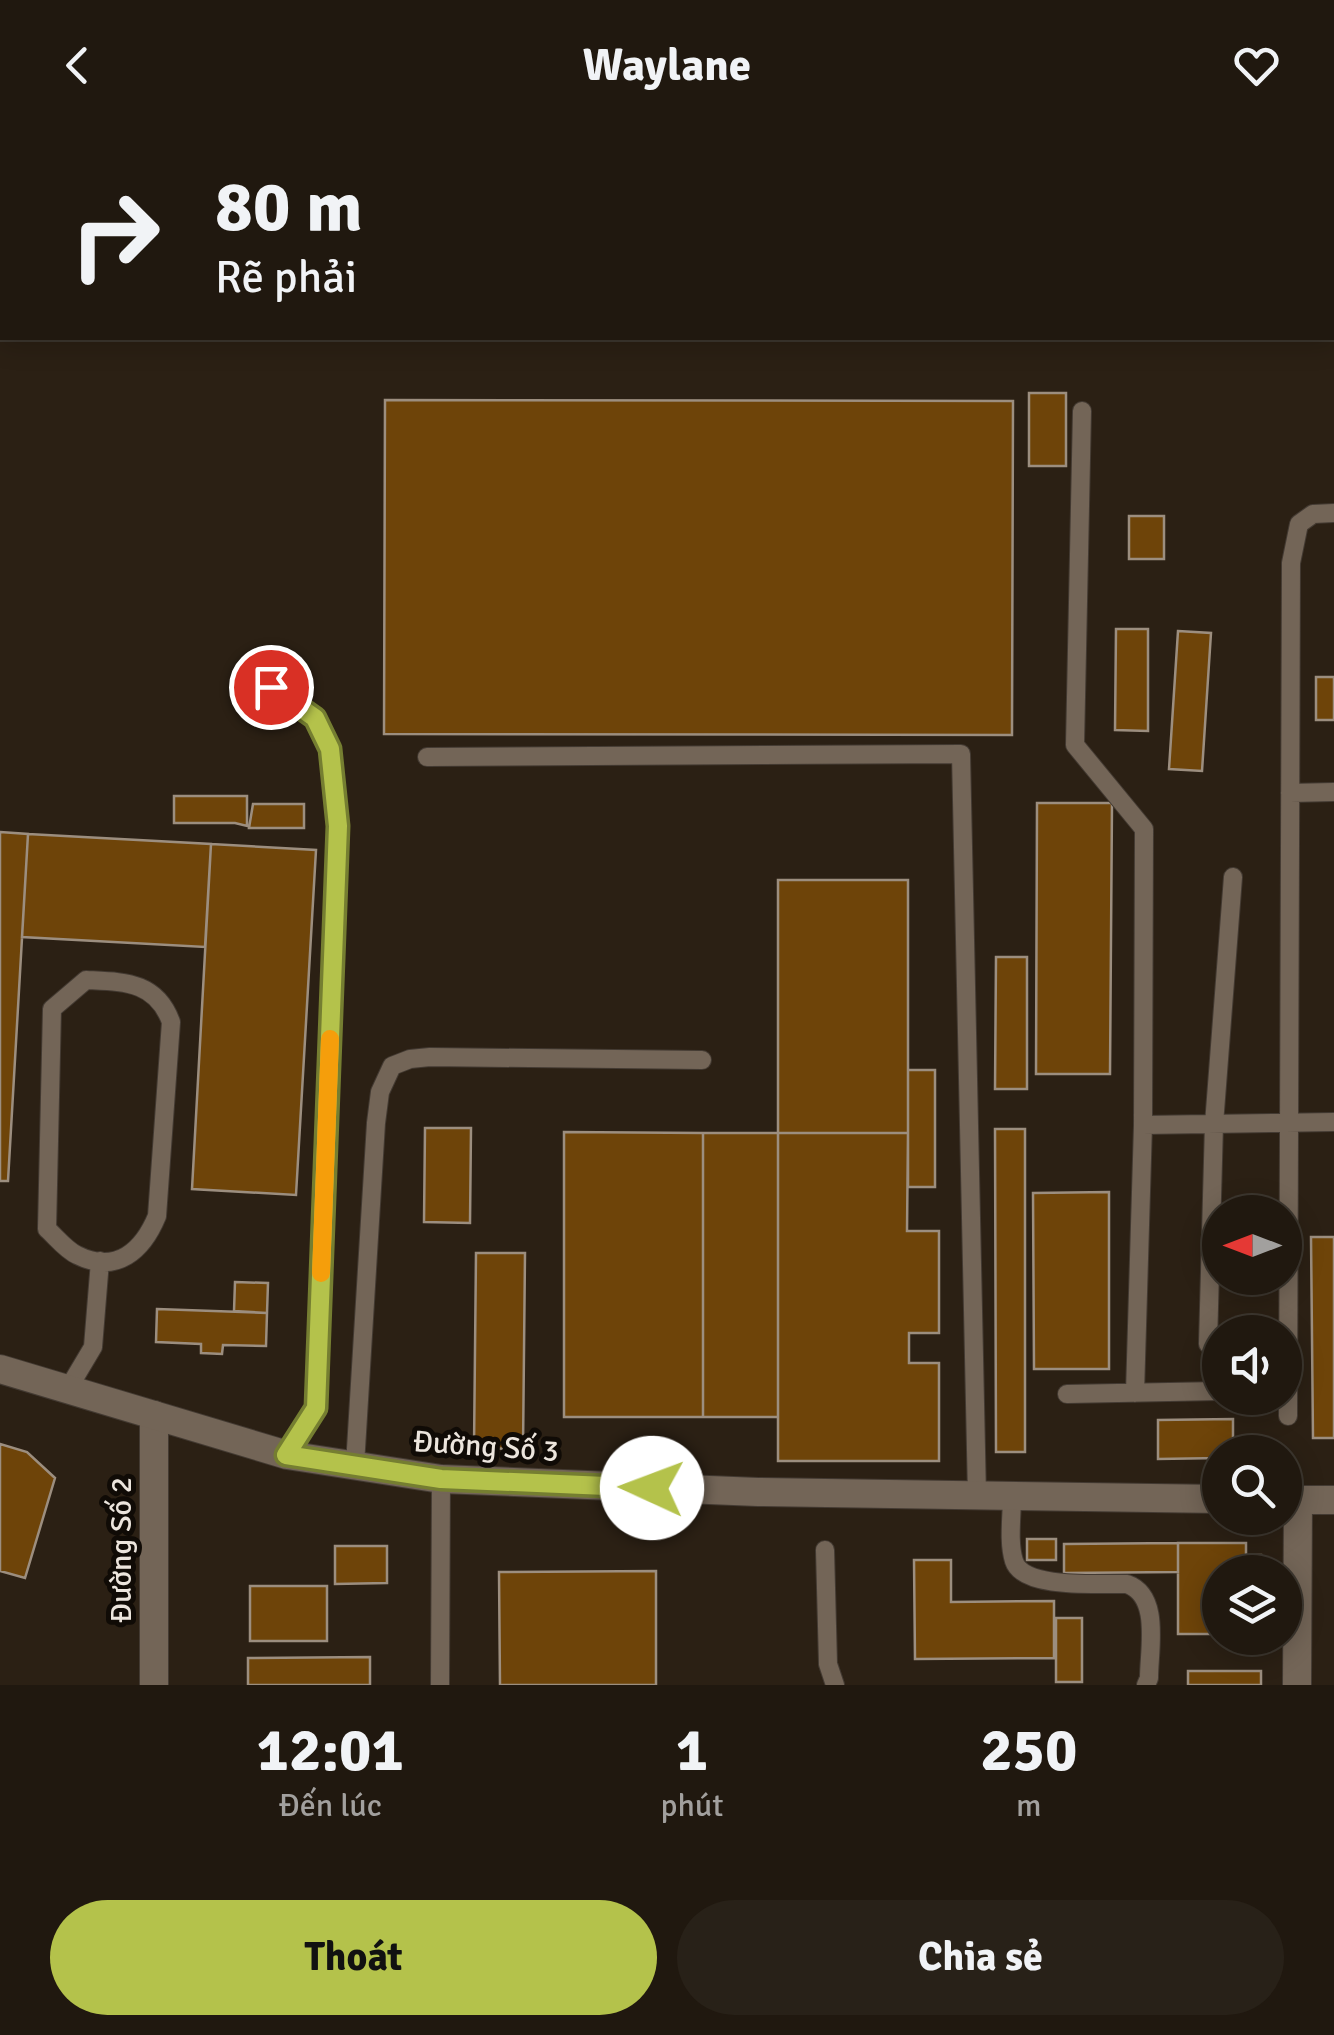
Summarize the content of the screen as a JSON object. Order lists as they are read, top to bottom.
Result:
{
  "streets": {
    "street": ["Đường Số 3", "Đường Số 2"]
  },
  "crossings": [
    ["Đường Số 3", "Đường Số 2"]
  ],
  "north": "left",
  "page": {
    "header": "Waylane",
    "turn": ["80 m", "Rẽ phải"],
    "eta": [
      "12:01",
      "Đến lúc",
      "1",
      "phút",
      "250",
      "m"
    ],
    "buttons": ["Thoát", "Chia sẻ"]
  }
}
